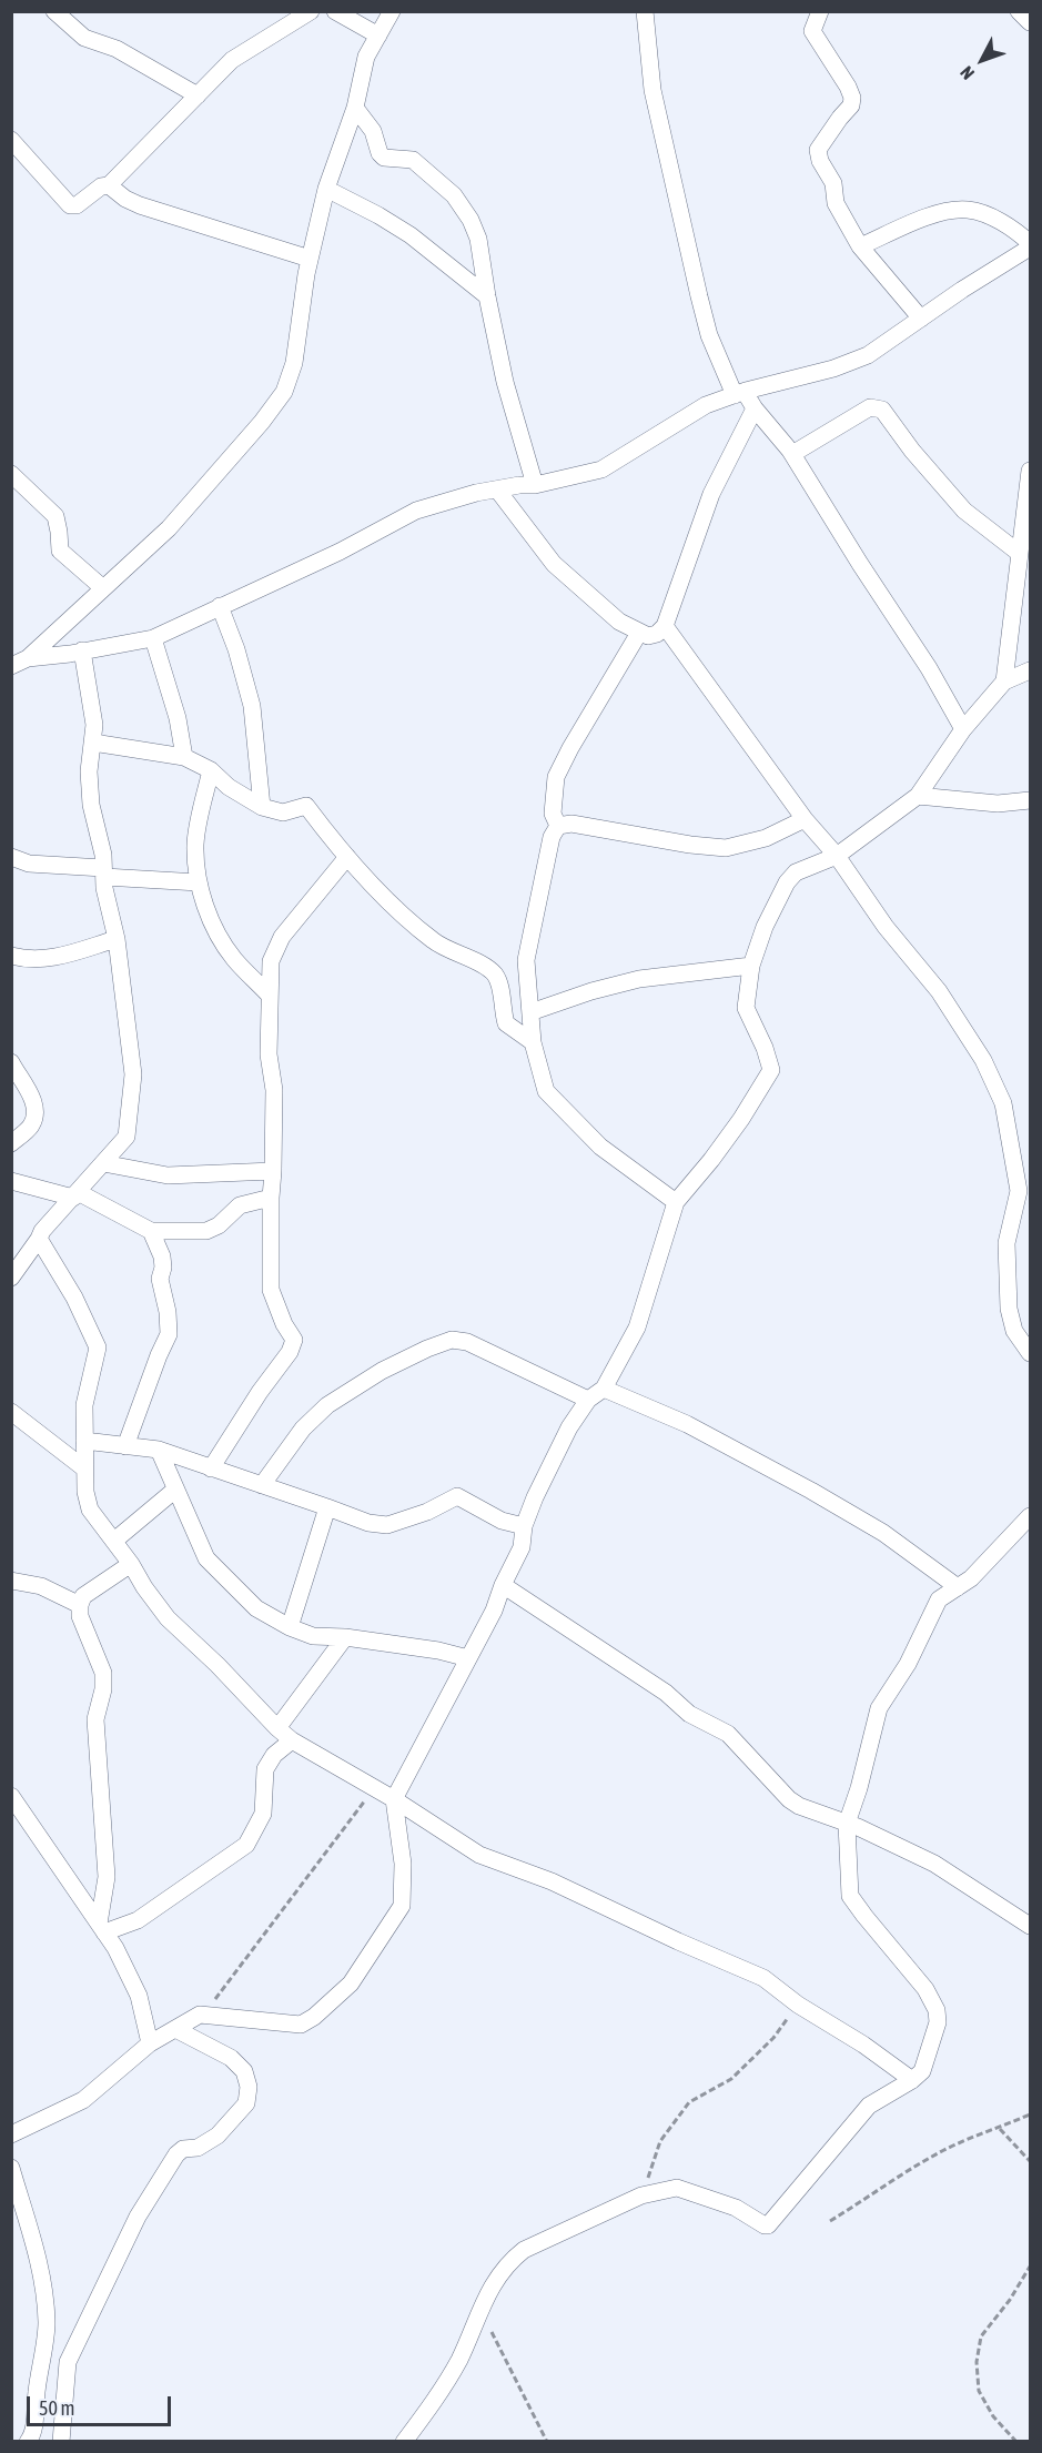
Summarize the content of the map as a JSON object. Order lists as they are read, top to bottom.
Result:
{
  "scale_bar": "50 m",
  "north": "bottom left"
}
